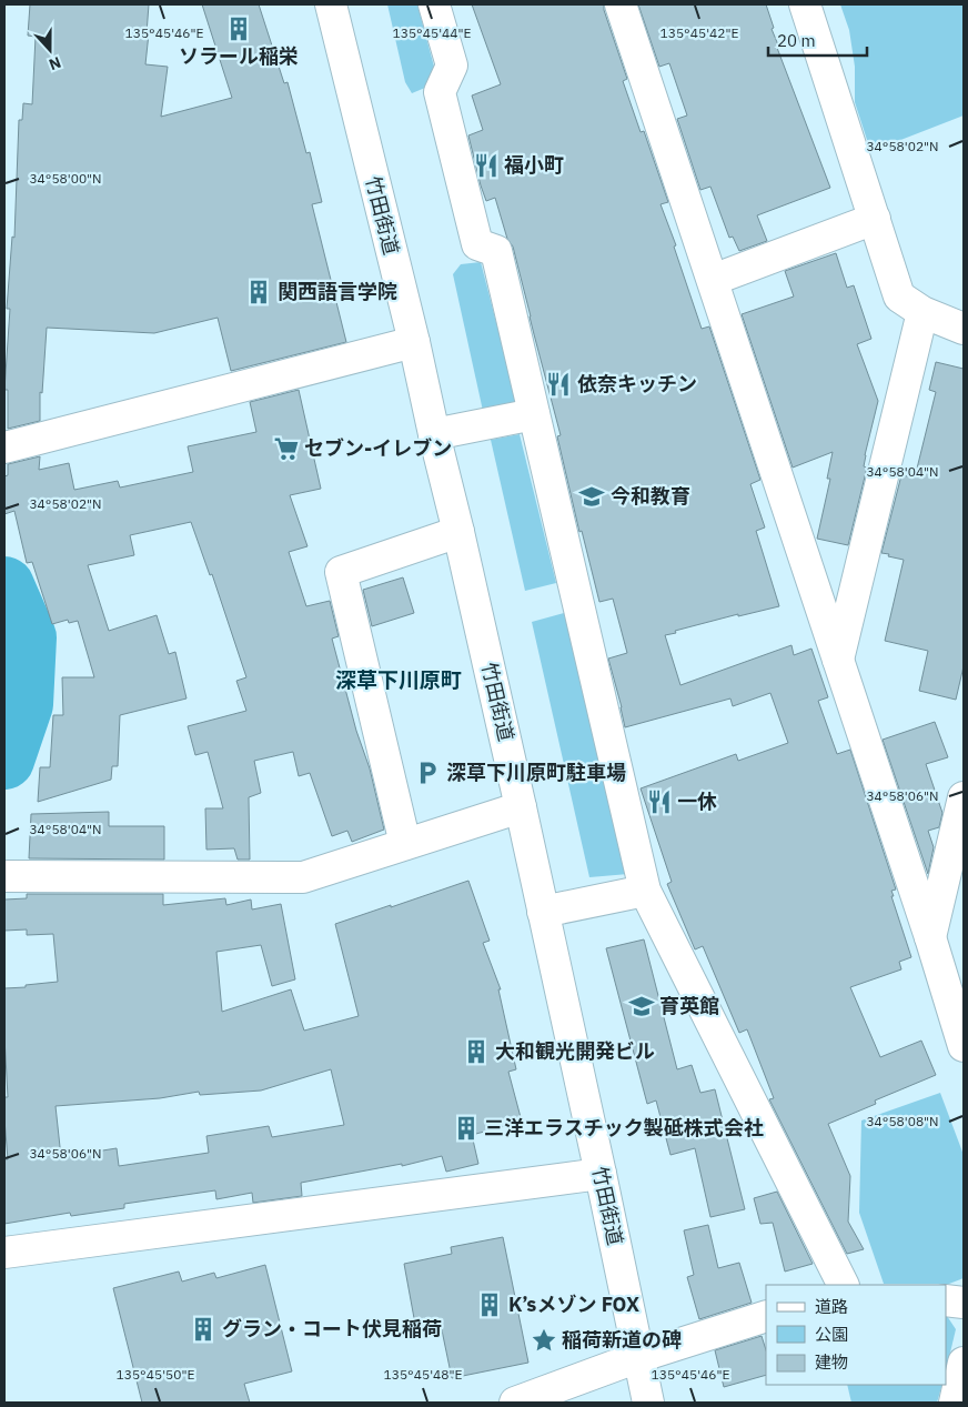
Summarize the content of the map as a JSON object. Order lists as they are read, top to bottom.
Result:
{
  "streets": {
    "main road": ["竹田街道"]
  },
  "districts": ["深草下川原町"],
  "places": {
    "building": [
      "ソラール稲栄",
      "関西語言学院",
      "大和観光開発ビル",
      "三洋エラスチック製砥株式会社",
      "K’sメゾン FOX",
      "グラン・コート伏見稲荷"
    ],
    "restaurant": ["福小町", "依奈キッチン", "一休"],
    "supermarket": ["セブン-イレブン"],
    "school or university": ["今和教育", "育英館"],
    "parking": ["深草下川原町駐車場"],
    "place": ["稲荷新道の碑"]
  },
  "legend": ["道路", "公園", "建物"],
  "scale_bar": "20 m",
  "north": "bottom",
  "coordinates": [
    "135°45'46\"E",
    "135°45'44\"E",
    "135°45'42\"E",
    "34°58'02\"N",
    "34°58'00\"N",
    "34°58'04\"N",
    "34°58'06\"N",
    "34°58'08\"N",
    "135°45'50\"E",
    "135°45'48\"E"
  ]
}
